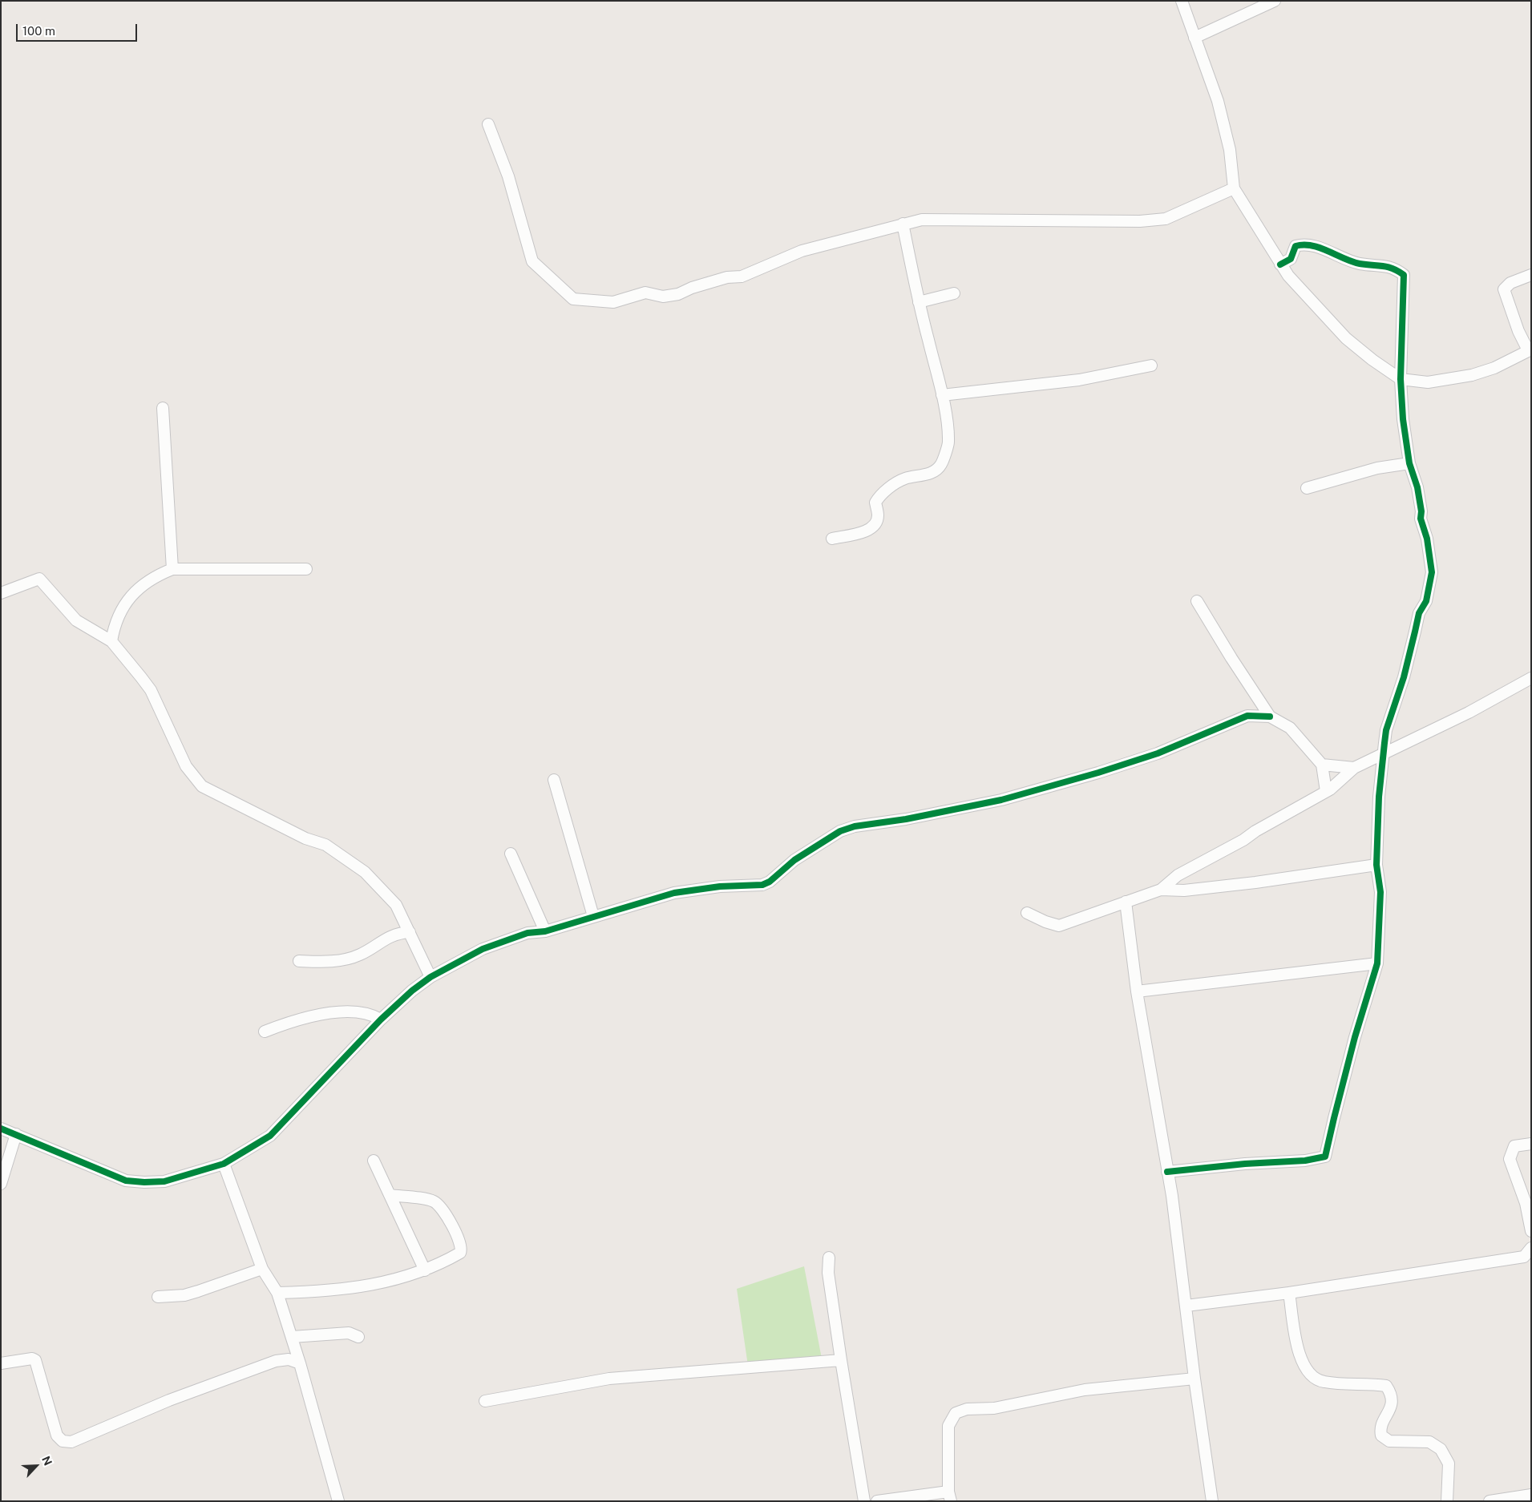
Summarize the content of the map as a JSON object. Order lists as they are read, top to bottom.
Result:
{
  "scale_bar": "100 m",
  "north": "top right"
}
